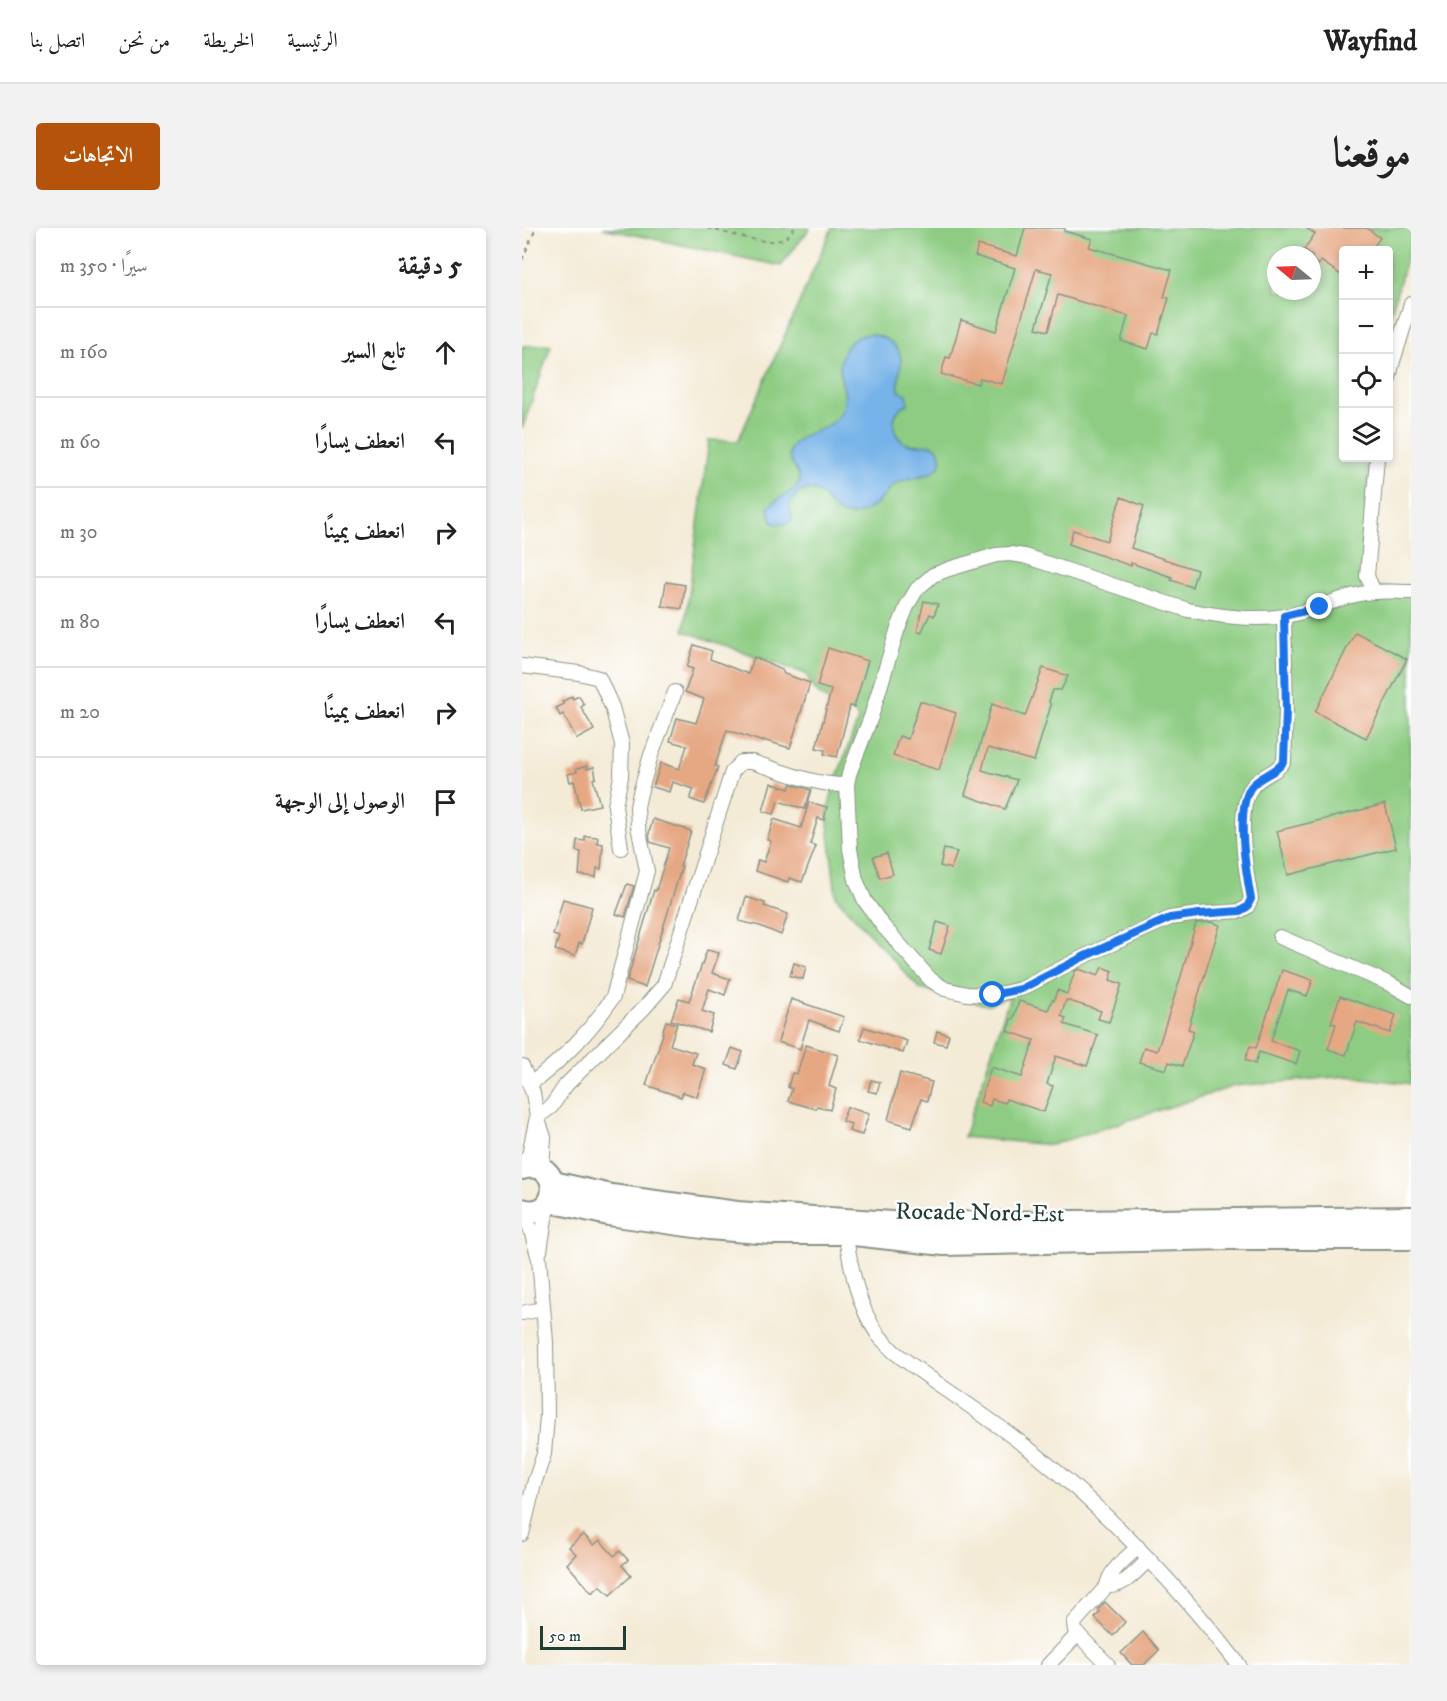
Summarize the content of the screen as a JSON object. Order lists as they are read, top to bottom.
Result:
{
  "streets": {
    "highway": ["Rocade Nord-Est"]
  },
  "scale_bar": "50 m",
  "north": "left",
  "page": {
    "header": "Wayfind",
    "nav": [
      "الرئيسية",
      "الخريطة",
      "من نحن",
      "اتصل بنا"
    ],
    "title": "موقعنا",
    "buttons": "الاتجاهات",
    "heading": ["5 دقيقة", "سيرًا · 350 m"],
    "map_buttons": ["+", "−"],
    "list": [
      ["تابع السير", "160 m"],
      ["انعطف يسارًا", "60 m"],
      ["انعطف يمينًا", "30 m"],
      ["انعطف يسارًا", "80 m"],
      ["انعطف يمينًا", "20 m"],
      "الوصول إلى الوجهة"
    ],
    "scale": "50 m"
  }
}
